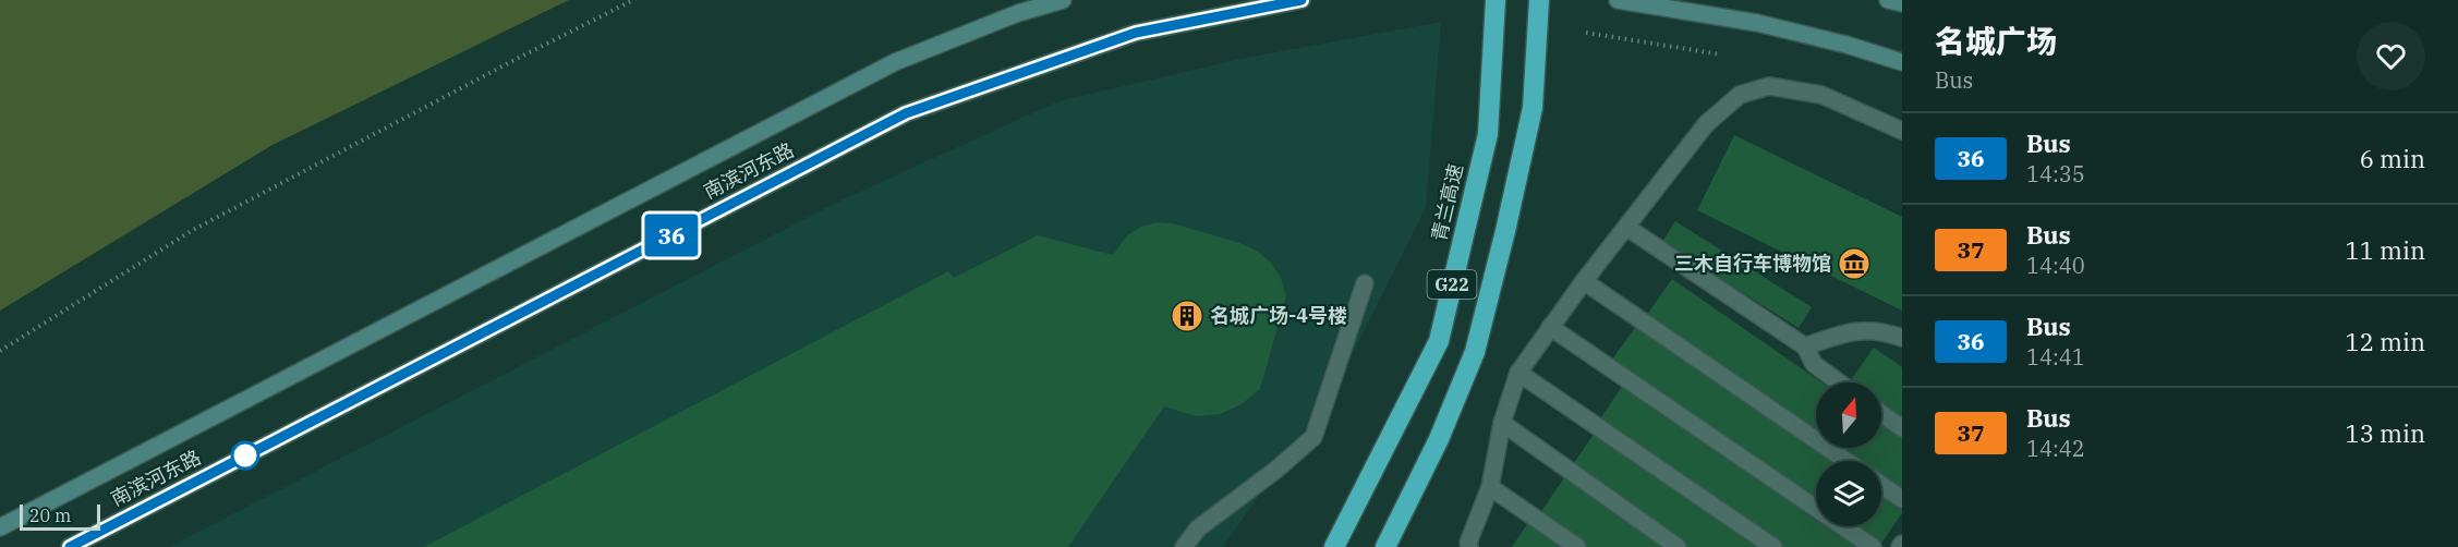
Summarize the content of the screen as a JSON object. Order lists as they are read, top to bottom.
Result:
{
  "streets": {
    "highway": ["青兰高速", "G22"],
    "main road": ["南滨河东路"]
  },
  "places": {
    "museum": ["三木自行车博物馆"],
    "building": ["名城广场-4号楼"]
  },
  "lines": ["bus line 36"],
  "scale_bar": "20 m",
  "north": "top",
  "page": {
    "on_map": "36",
    "heading": ["名城广场", "Bus"],
    "list": [
      {
        "mark": "36",
        "name": "Bus",
        "note": "14:35",
        "value": "6 min"
      },
      {
        "mark": "37",
        "name": "Bus",
        "note": "14:40",
        "value": "11 min"
      },
      {
        "mark": "36",
        "name": "Bus",
        "note": "14:41",
        "value": "12 min"
      },
      {
        "mark": "37",
        "name": "Bus",
        "note": "14:42",
        "value": "13 min"
      }
    ],
    "scale": "20 m"
  }
}
